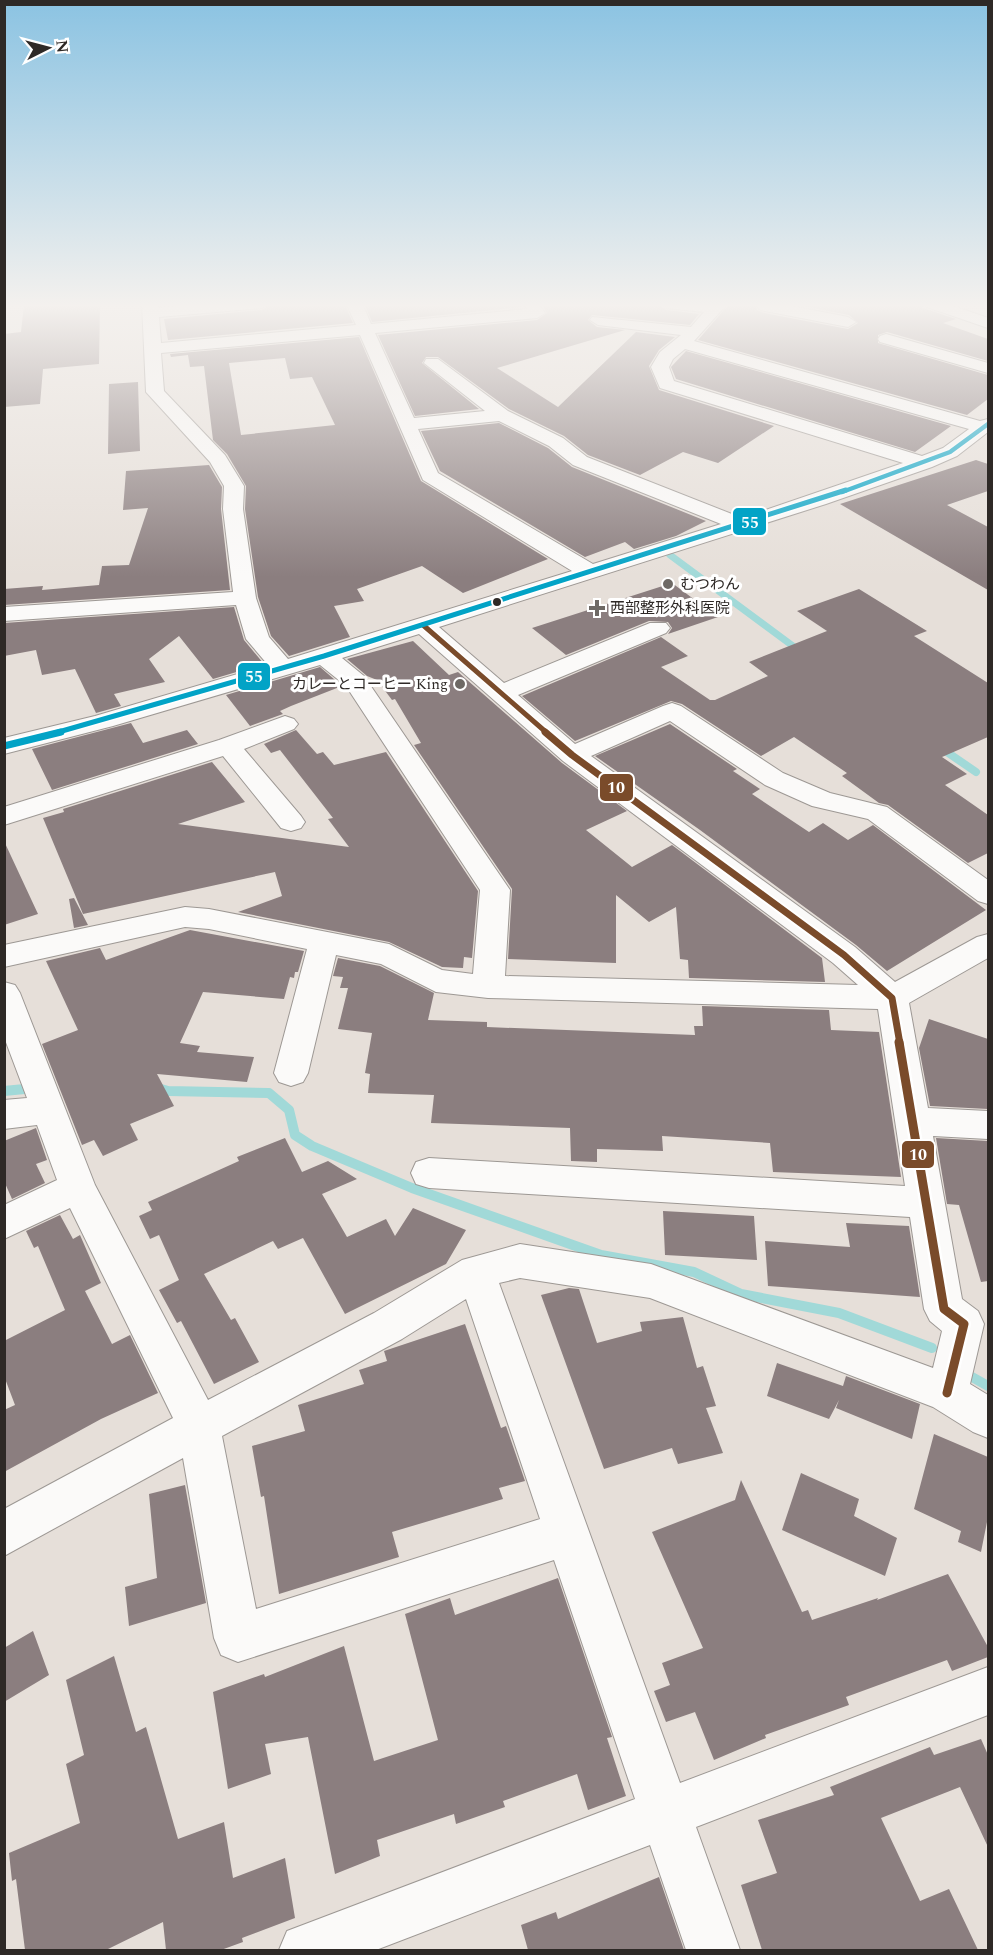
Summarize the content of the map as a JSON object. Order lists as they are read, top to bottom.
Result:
{
  "places": {
    "other": ["むつわん", "カレーとコーヒー King"],
    "health": ["西部整形外科医院"]
  },
  "lines": ["transit line 55", "transit line 10"],
  "north": "right"
}
